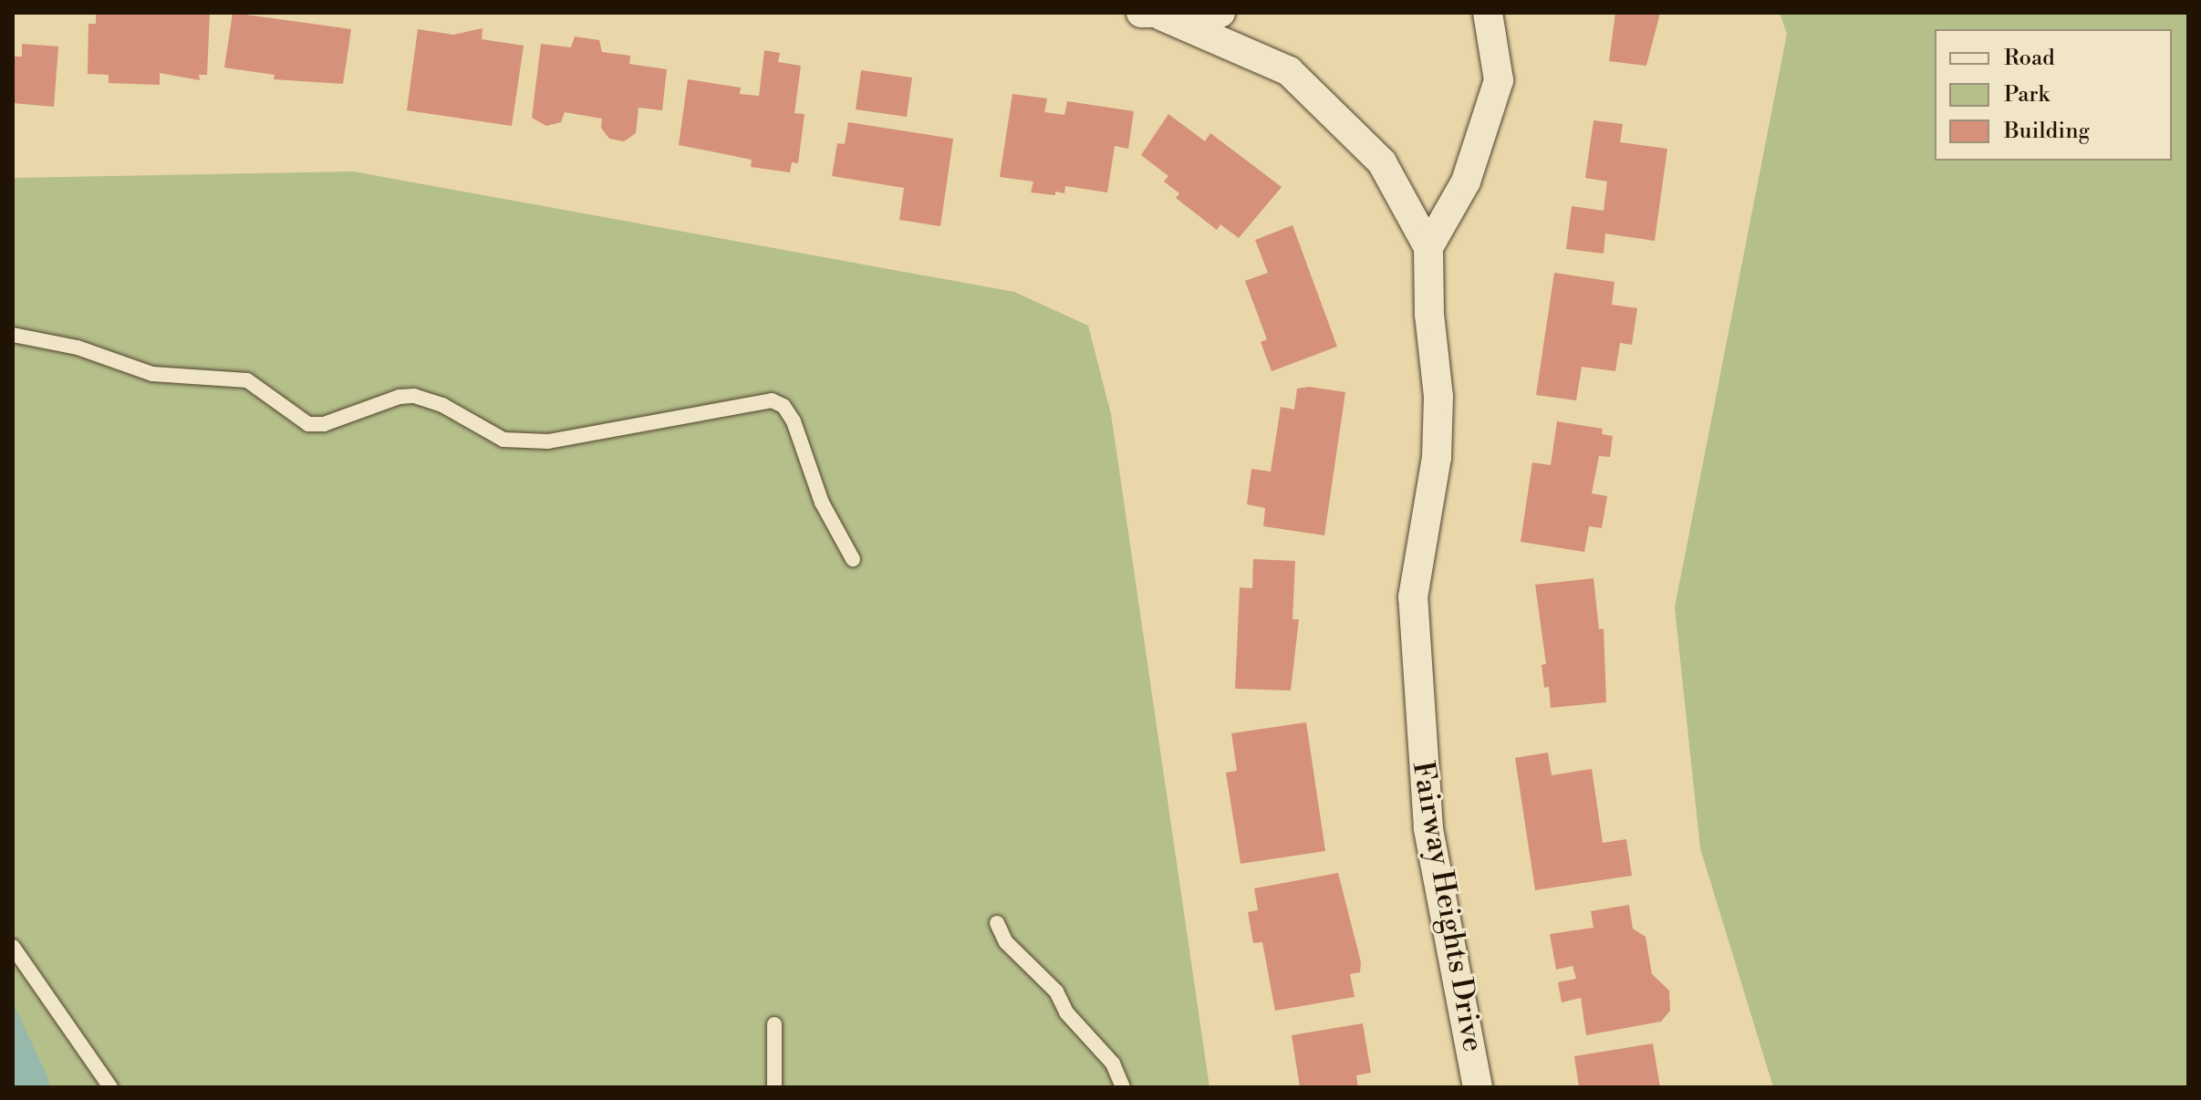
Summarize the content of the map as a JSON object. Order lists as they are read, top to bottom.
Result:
{
  "streets": {
    "street": ["Fairway Heights Drive"]
  },
  "legend": ["Road", "Park", "Building"]
}
